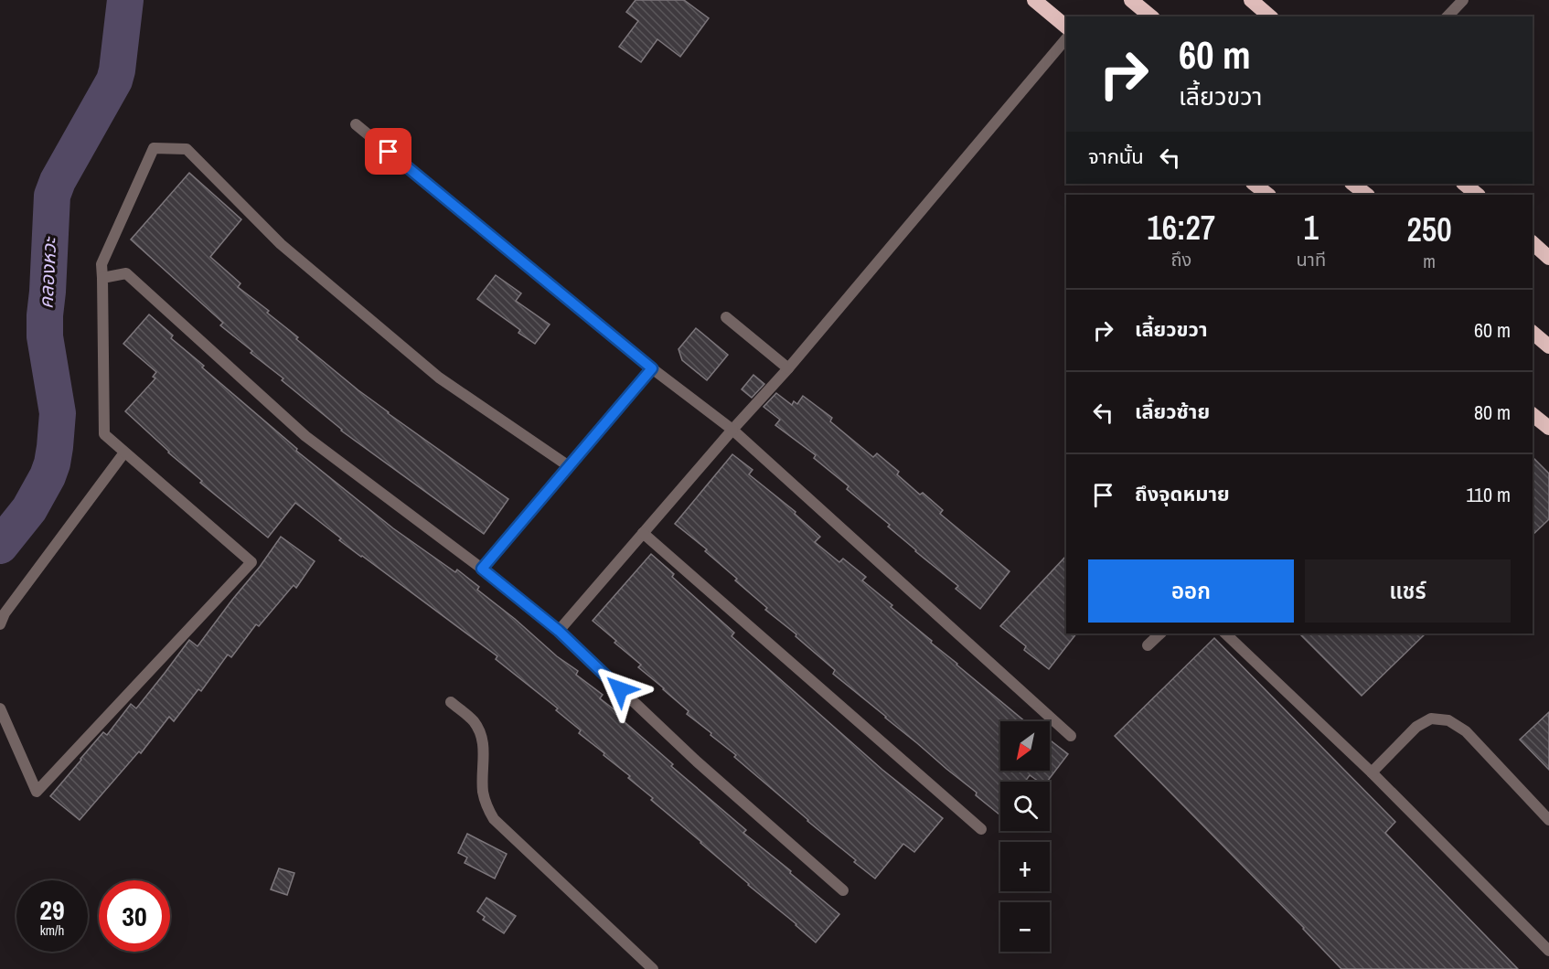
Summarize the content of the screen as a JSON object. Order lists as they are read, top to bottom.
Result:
{
  "water": ["คลองหวะ"],
  "north": "bottom left",
  "page": {
    "turn": ["60 m", "เลี้ยวขวา"],
    "then": "จากนั้น",
    "eta": [
      "16:27",
      "ถึง",
      "1",
      "นาที",
      "250",
      "m"
    ],
    "list": [
      {
        "name": "เลี้ยวขวา",
        "value": "60 m"
      },
      {
        "name": "เลี้ยวซ้าย",
        "value": "80 m"
      },
      {
        "name": "ถึงจุดหมาย",
        "value": "110 m"
      }
    ],
    "buttons": ["ออก", "แชร์"],
    "map_buttons": ["+", "−"],
    "speed": "29 km/h",
    "limit": "30"
  }
}
